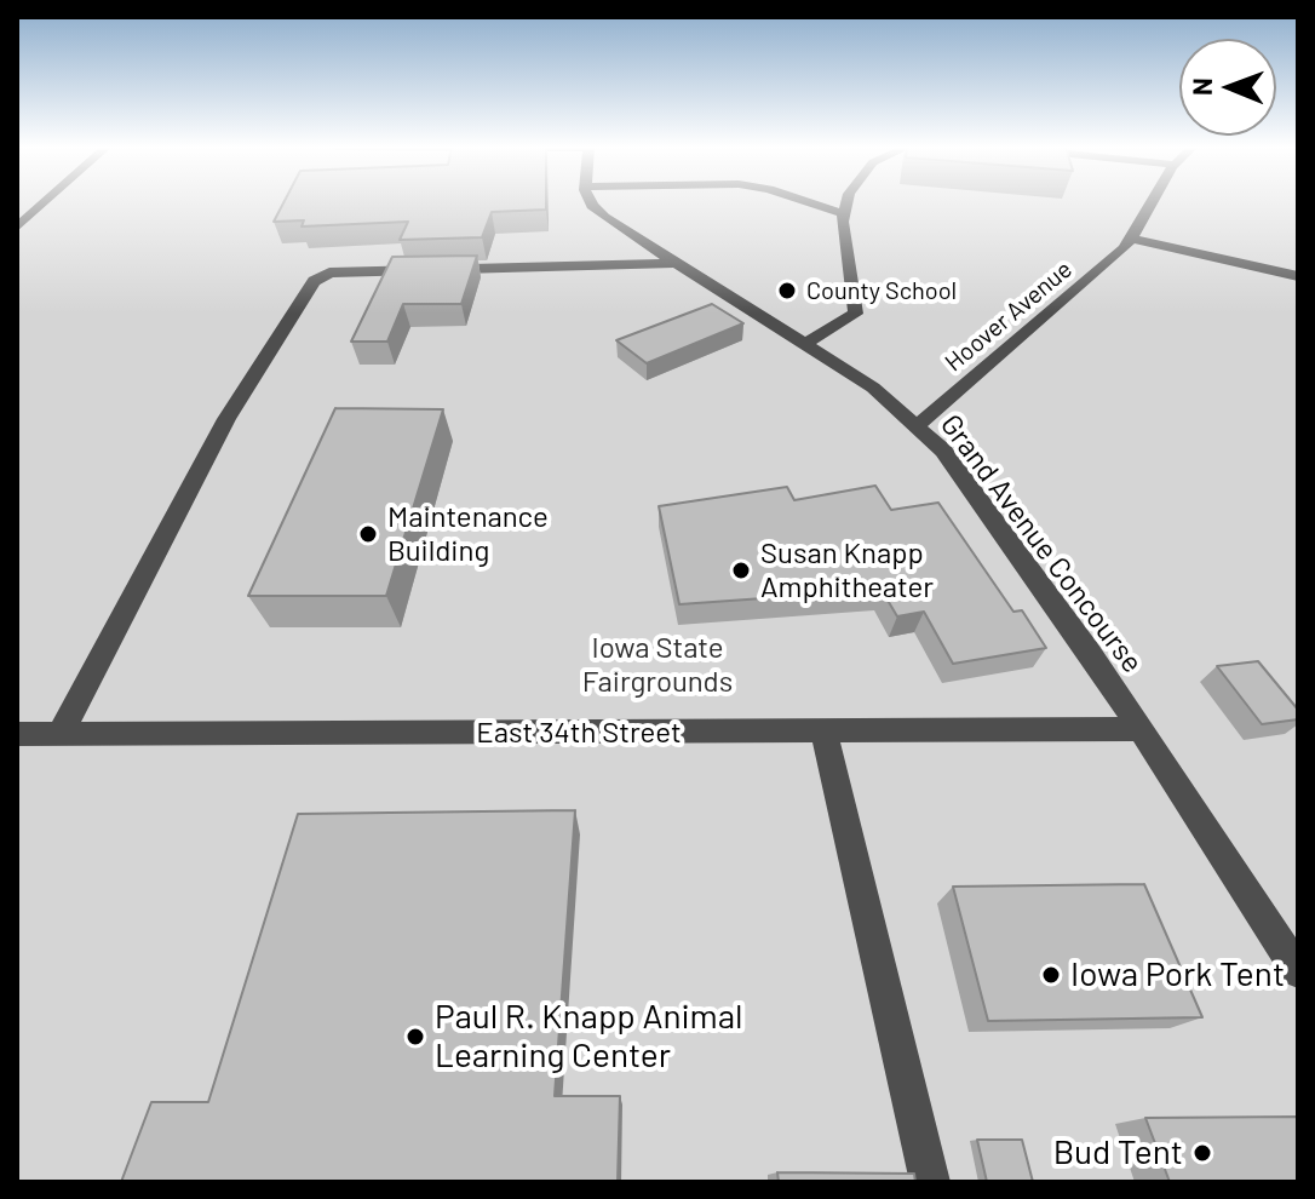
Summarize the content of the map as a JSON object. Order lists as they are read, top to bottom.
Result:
{
  "streets": {
    "lane": ["Hoover Avenue", "Grand Avenue Concourse", "East 34th Street"]
  },
  "crossings": [
    ["Hoover Avenue", "Grand Avenue Concourse"],
    ["Grand Avenue Concourse", "East 34th Street"]
  ],
  "parks": ["Iowa State Fairgrounds"],
  "places": [
    "County School",
    "Maintenance Building",
    "Susan Knapp Amphitheater",
    "Iowa Pork Tent",
    "Paul R. Knapp Animal Learning Center",
    "Bud Tent"
  ],
  "north": "left"
}
